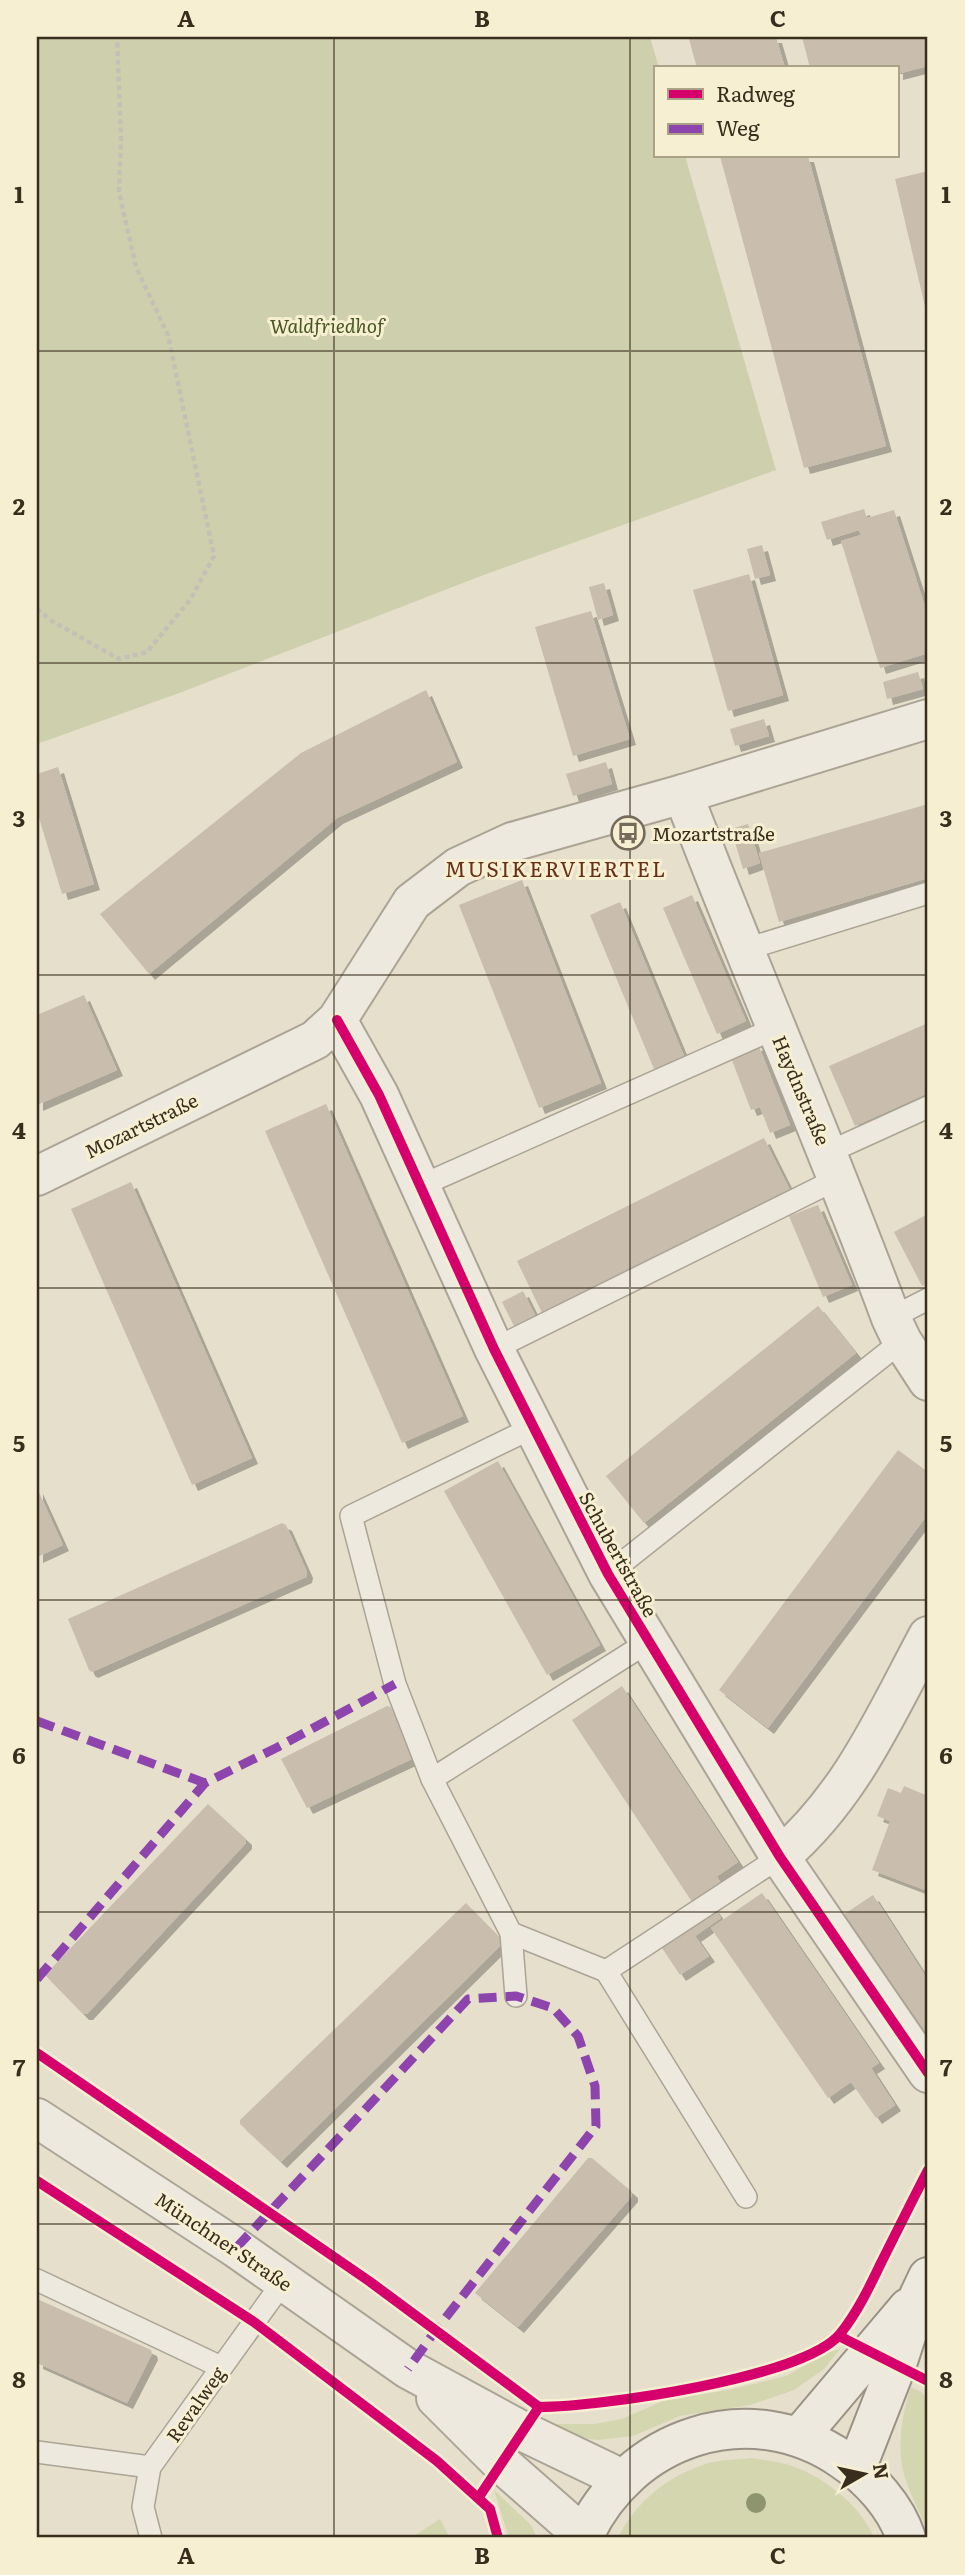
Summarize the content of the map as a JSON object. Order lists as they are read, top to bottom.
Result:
{
  "streets": {
    "street": [
      "Haydnstraße",
      "Mozartstraße",
      "Schubertstraße",
      "Münchner Straße"
    ],
    "lane": ["Revalweg"]
  },
  "crossings": [
    ["Haydnstraße", "Mozartstraße"],
    ["Mozartstraße", "Schubertstraße"],
    ["Münchner Straße", "Revalweg"]
  ],
  "districts": ["MUSIKERVIERTEL"],
  "parks": ["Waldfriedhof"],
  "places": {
    "bus stop": ["Mozartstraße"]
  },
  "legend": ["Radweg", "Weg"],
  "north": "right",
  "grid": {
    "columns": ["A", "B", "C"],
    "rows": [
      "1",
      "2",
      "3",
      "4",
      "5",
      "6",
      "7",
      "8"
    ]
  }
}
